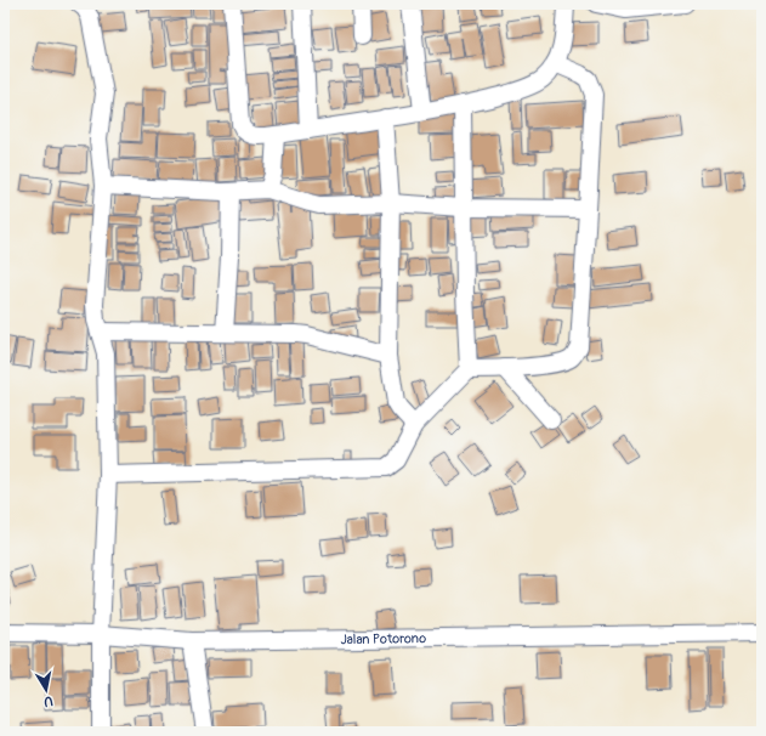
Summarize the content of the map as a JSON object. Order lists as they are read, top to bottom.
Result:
{
  "streets": {
    "street": ["Jalan Potorono"]
  },
  "north": "bottom"
}
